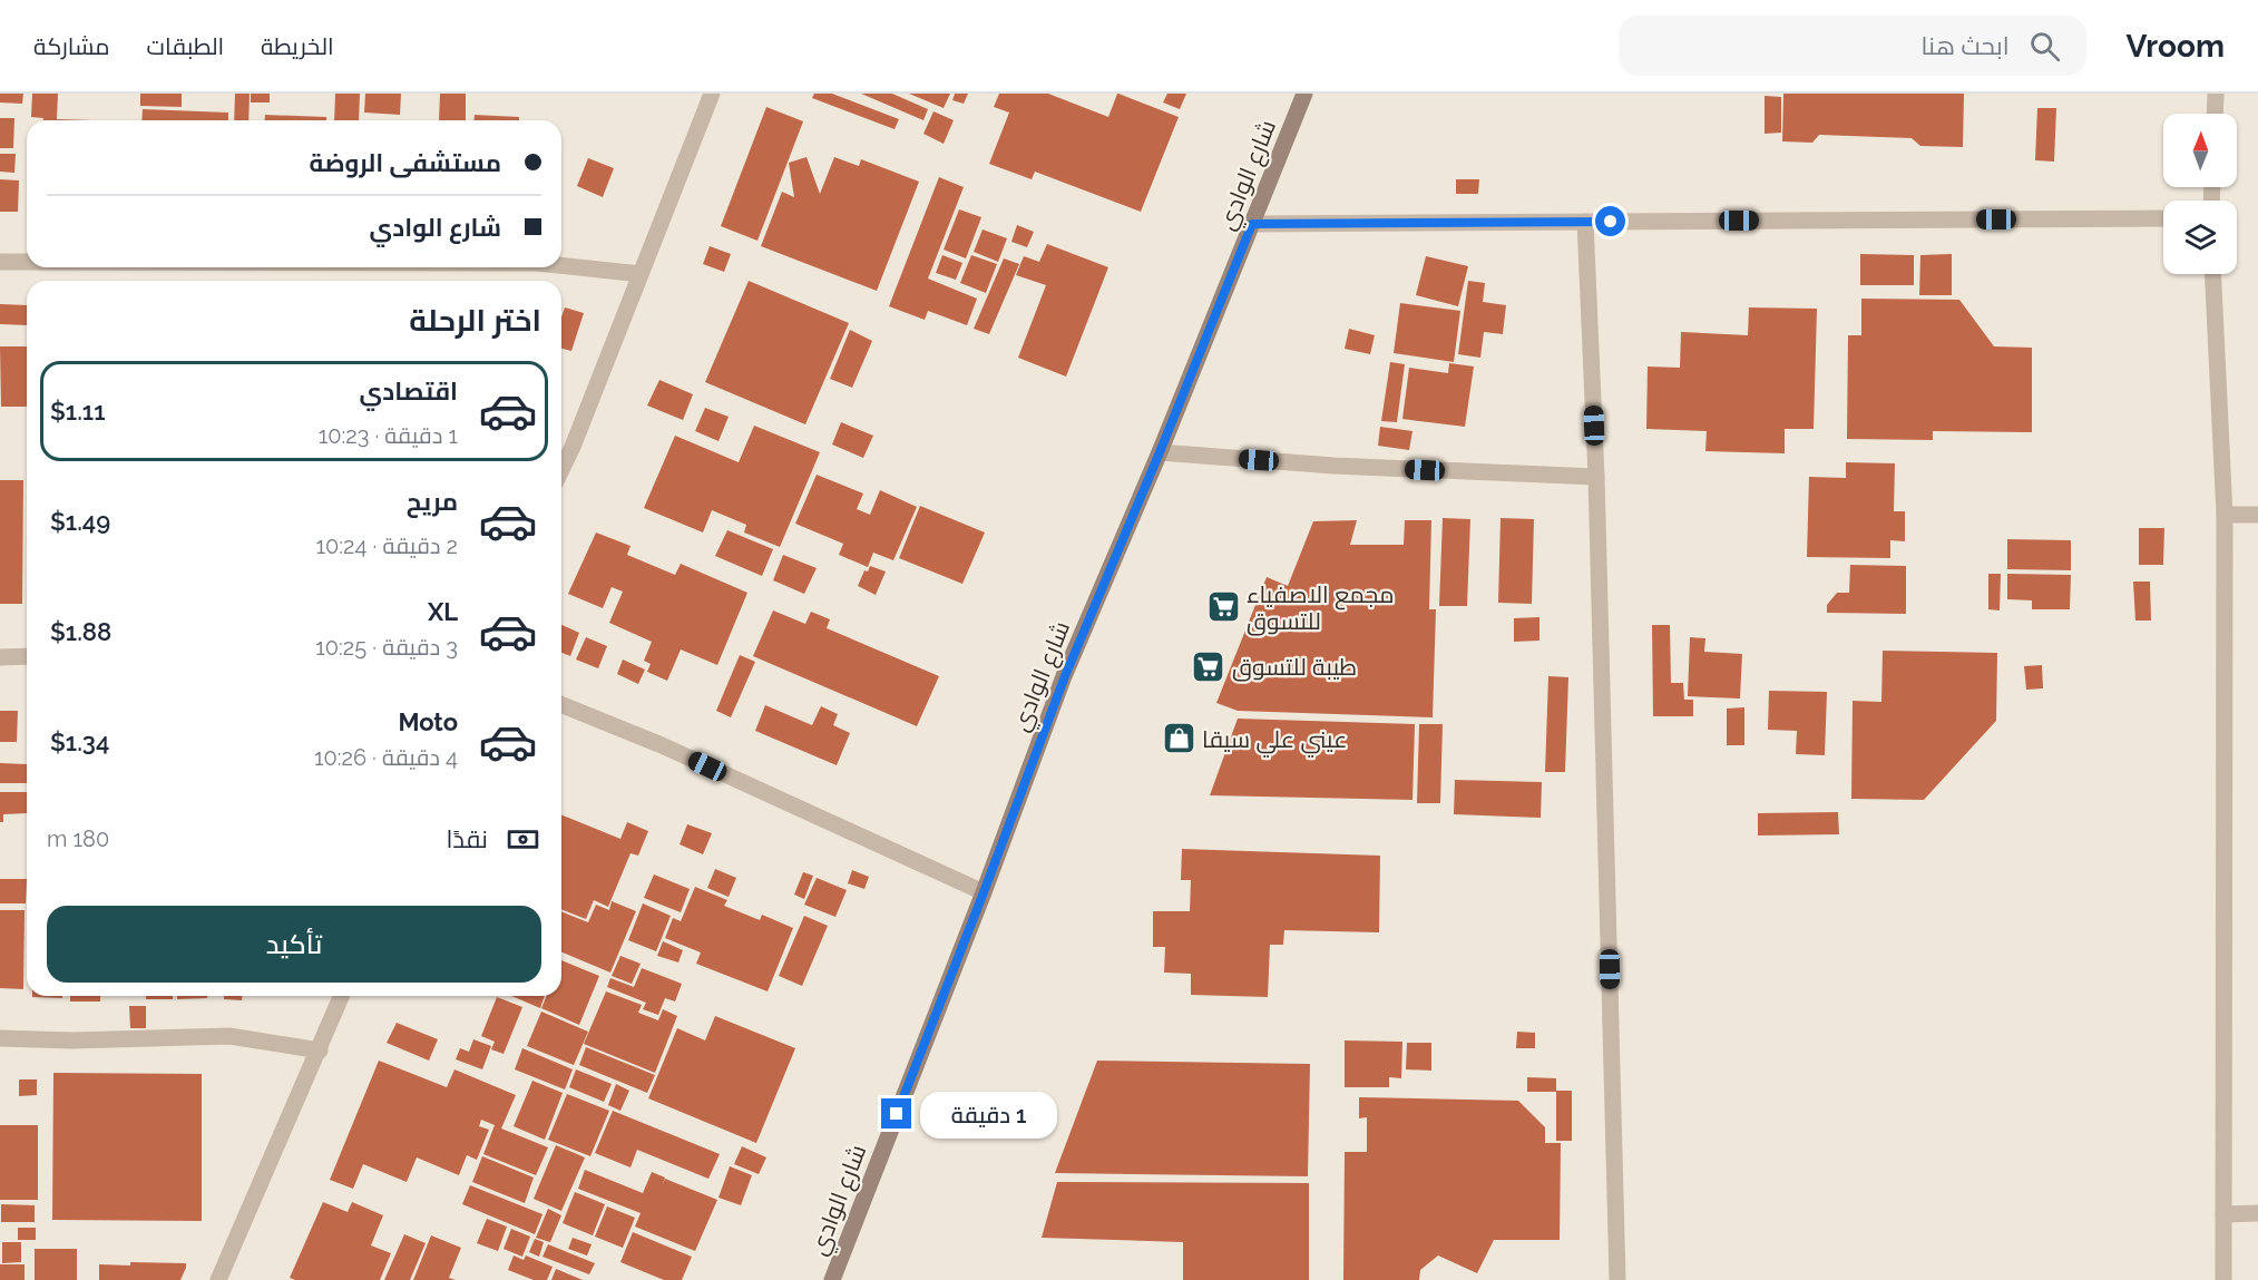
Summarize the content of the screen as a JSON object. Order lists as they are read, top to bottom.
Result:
{
  "streets": {
    "main road": ["شارع الوادي"]
  },
  "places": {
    "supermarket": ["مجمع الاصفياء للتسوق", "طيبة للتسوق"],
    "shop": ["عيني علي سيقا"]
  },
  "north": "top",
  "page": {
    "header": "Vroom",
    "search": "ابحث هنا",
    "nav": ["الخريطة", "الطبقات", "مشاركة"],
    "banner": ["مستشفى الروضة", "شارع الوادي"],
    "heading": "اختر الرحلة",
    "list": [
      {
        "name": "اقتصادي",
        "note": "1 دقيقة · 10:23",
        "value": "$1.11"
      },
      {
        "name": "مريح",
        "note": "2 دقيقة · 10:24",
        "value": "$1.49"
      },
      {
        "name": "XL",
        "note": "3 دقيقة · 10:25",
        "value": "$1.88"
      },
      {
        "name": "Moto",
        "note": "4 دقيقة · 10:26",
        "value": "$1.34"
      }
    ],
    "pay": ["نقدًا", "180 m"],
    "buttons": "تأكيد",
    "bubble": "1 دقيقة"
  }
}
